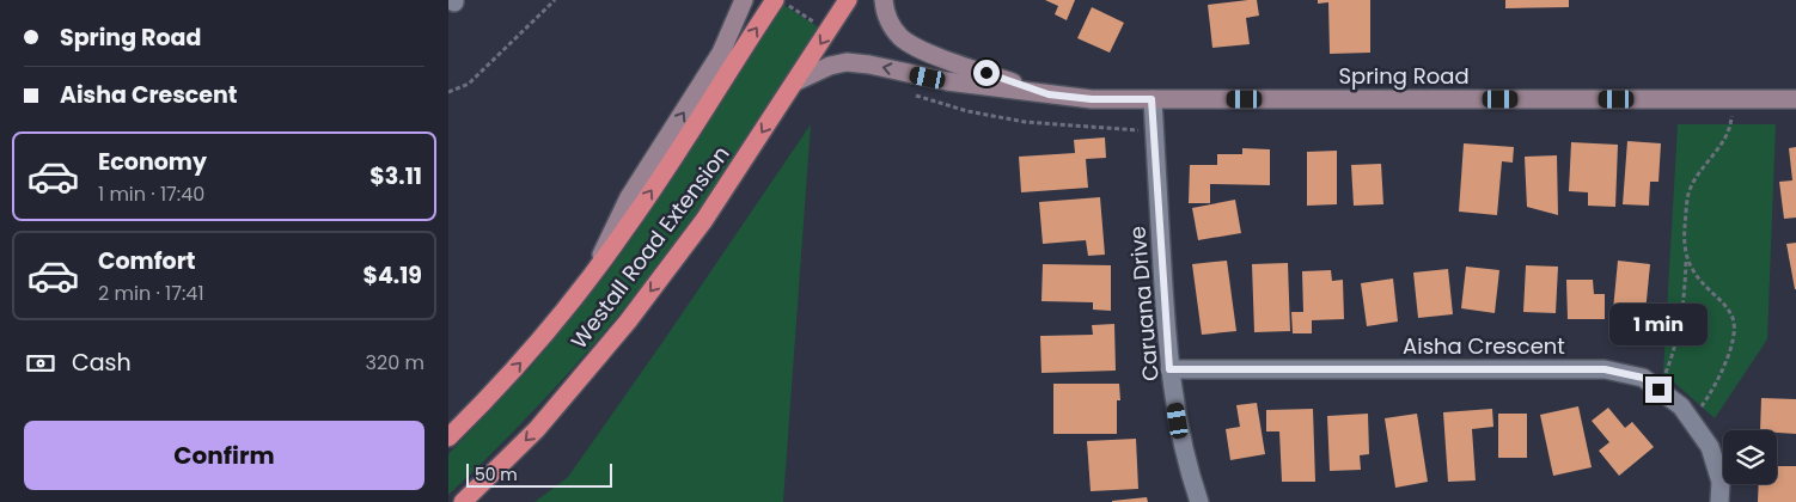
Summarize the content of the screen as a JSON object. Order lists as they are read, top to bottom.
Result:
{
  "streets": {
    "highway": ["Westall Road Extension"],
    "main road": ["Spring Road"],
    "street": ["Caruana Drive", "Aisha Crescent"]
  },
  "crossings": [
    ["Spring Road", "Westall Road Extension"],
    ["Spring Road", "Caruana Drive"],
    ["Caruana Drive", "Aisha Crescent"]
  ],
  "scale_bar": "50 m",
  "page": {
    "banner": ["Spring Road", "Aisha Crescent"],
    "list": [
      {
        "name": "Economy",
        "note": "1 min · 17:40",
        "value": "$3.11"
      },
      {
        "name": "Comfort",
        "note": "2 min · 17:41",
        "value": "$4.19"
      }
    ],
    "bubble": "1 min",
    "pay": ["Cash", "320 m"],
    "buttons": "Confirm",
    "scale": "50 m"
  }
}
